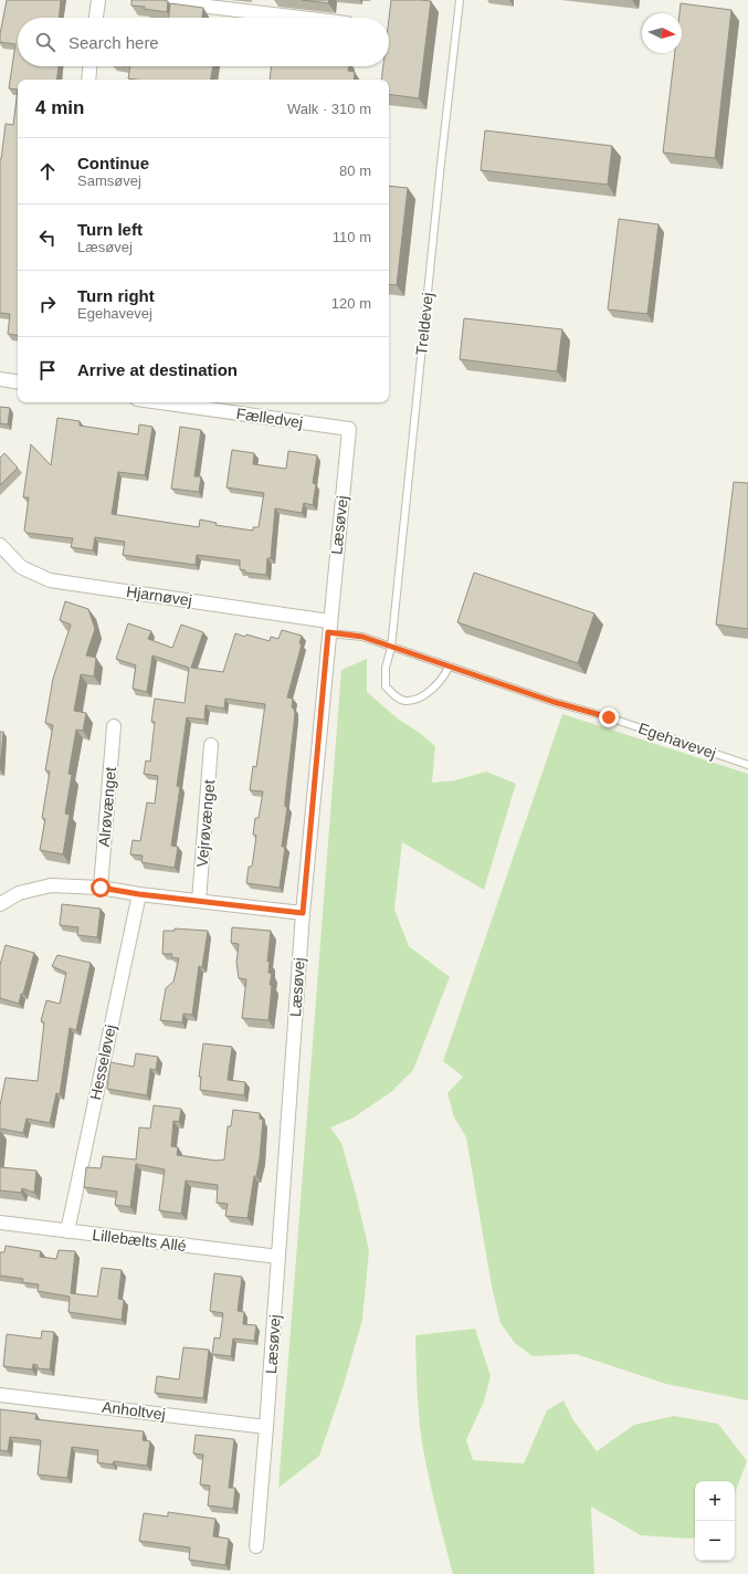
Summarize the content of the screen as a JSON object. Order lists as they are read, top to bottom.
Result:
{
  "streets": {
    "street": [
      "Fælledvej",
      "Læsøvej",
      "Hjarnøvej",
      "Alrøvænget",
      "Vejrøvænget",
      "Hesseløvej",
      "Lillebælts Allé",
      "Anholtvej"
    ],
    "lane": ["Treldevej", "Egehavevej"]
  },
  "crossings": [
    ["Treldevej", "Egehavevej"],
    ["Fælledvej", "Læsøvej"],
    ["Læsøvej", "Hjarnøvej"],
    ["Læsøvej", "Egehavevej"],
    ["Læsøvej", "Lillebælts Allé"],
    ["Læsøvej", "Anholtvej"],
    ["Hjarnøvej", "Egehavevej"],
    ["Hesseløvej", "Lillebælts Allé"]
  ],
  "north": "right",
  "page": {
    "search": "Search here",
    "heading": ["4 min", "Walk · 310 m"],
    "list": [
      ["Continue", "Samsøvej", "80 m"],
      ["Turn left", "Læsøvej", "110 m"],
      ["Turn right", "Egehavevej", "120 m"],
      "Arrive at destination"
    ],
    "map_buttons": ["+", "−"]
  }
}
